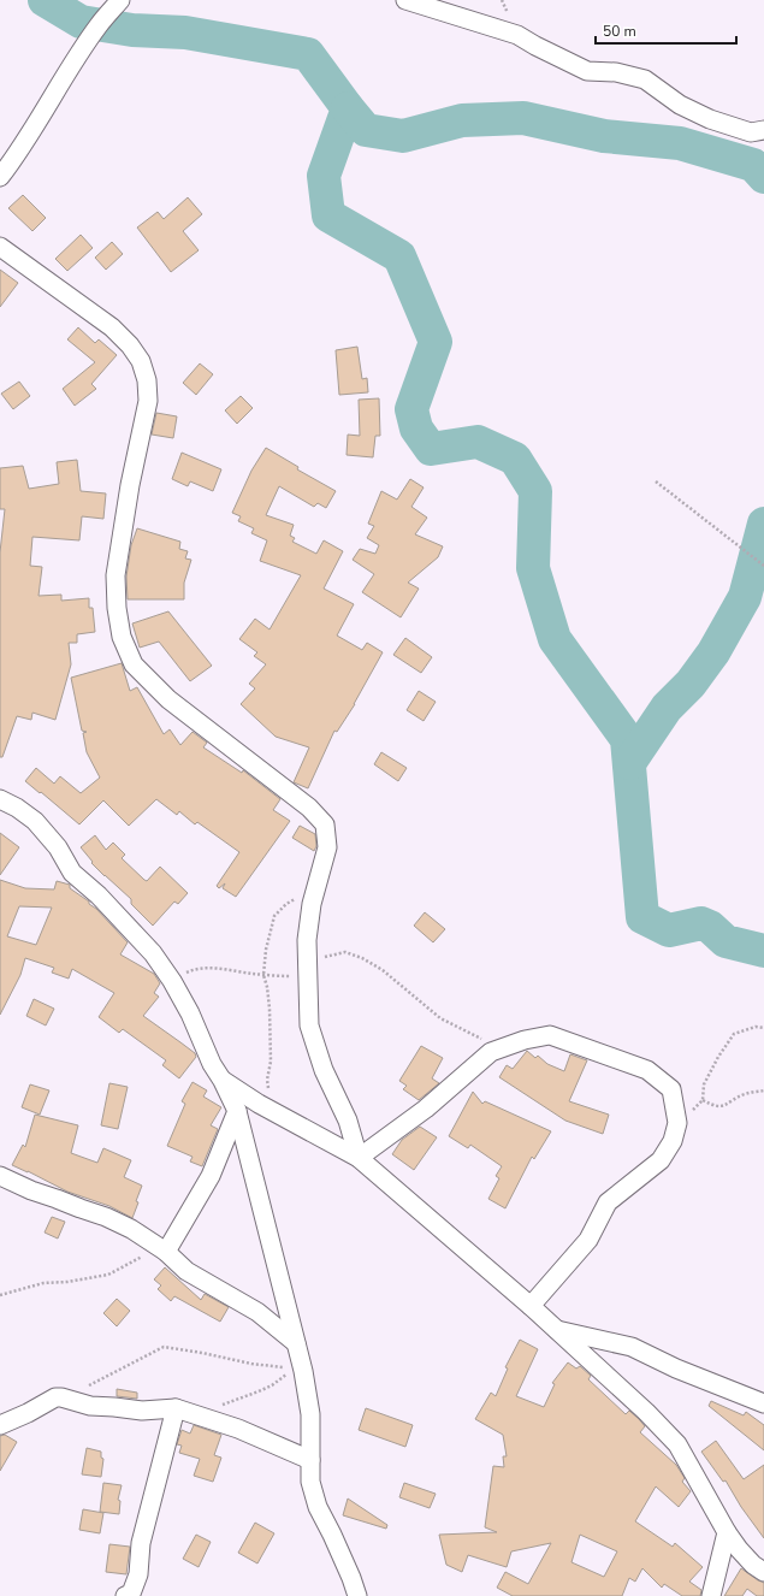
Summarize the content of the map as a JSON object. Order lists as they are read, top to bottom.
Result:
{
  "scale_bar": "50 m"
}
